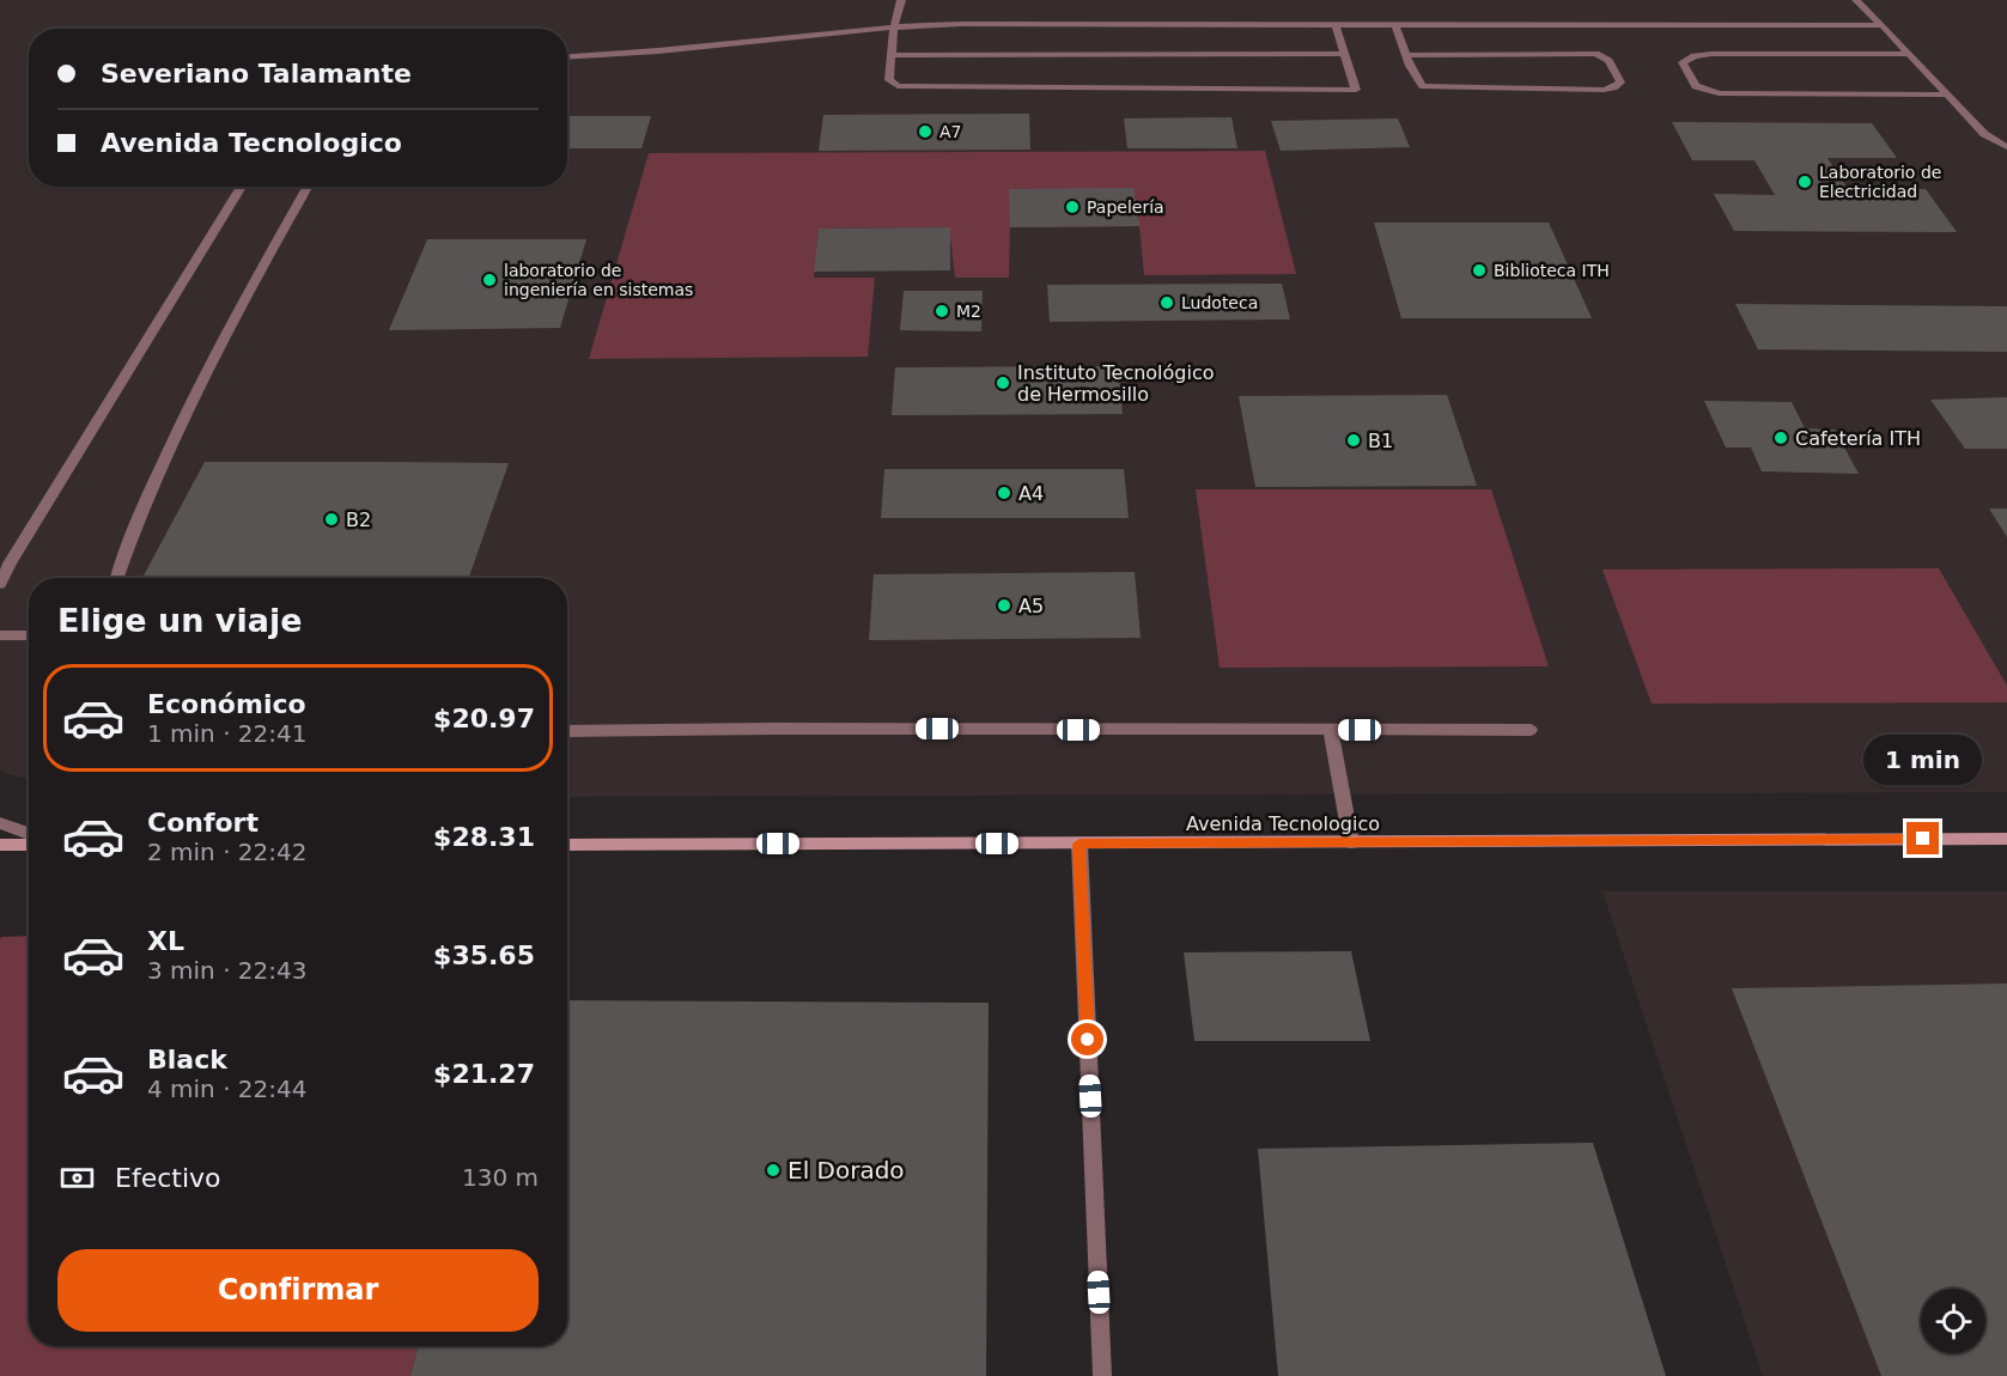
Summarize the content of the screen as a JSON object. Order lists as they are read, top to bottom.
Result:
{
  "streets": {
    "street": ["Avenida Tecnologico"]
  },
  "places": [
    "A7",
    "Laboratorio de Electricidad",
    "Papelería",
    "Biblioteca ITH",
    "laboratorio de ingeniería en sistemas",
    "Ludoteca",
    "M2",
    "Instituto Tecnológico de Hermosillo",
    "Cafetería ITH",
    "B1",
    "A4",
    "B2",
    "A5",
    "El Dorado"
  ],
  "page": {
    "banner": ["Severiano Talamante", "Avenida Tecnologico"],
    "heading": "Elige un viaje",
    "list": [
      {
        "name": "Económico",
        "note": "1 min · 22:41",
        "value": "$20.97"
      },
      {
        "name": "Confort",
        "note": "2 min · 22:42",
        "value": "$28.31"
      },
      {
        "name": "XL",
        "note": "3 min · 22:43",
        "value": "$35.65"
      },
      {
        "name": "Black",
        "note": "4 min · 22:44",
        "value": "$21.27"
      }
    ],
    "bubble": "1 min",
    "pay": ["Efectivo", "130 m"],
    "buttons": "Confirmar"
  }
}
